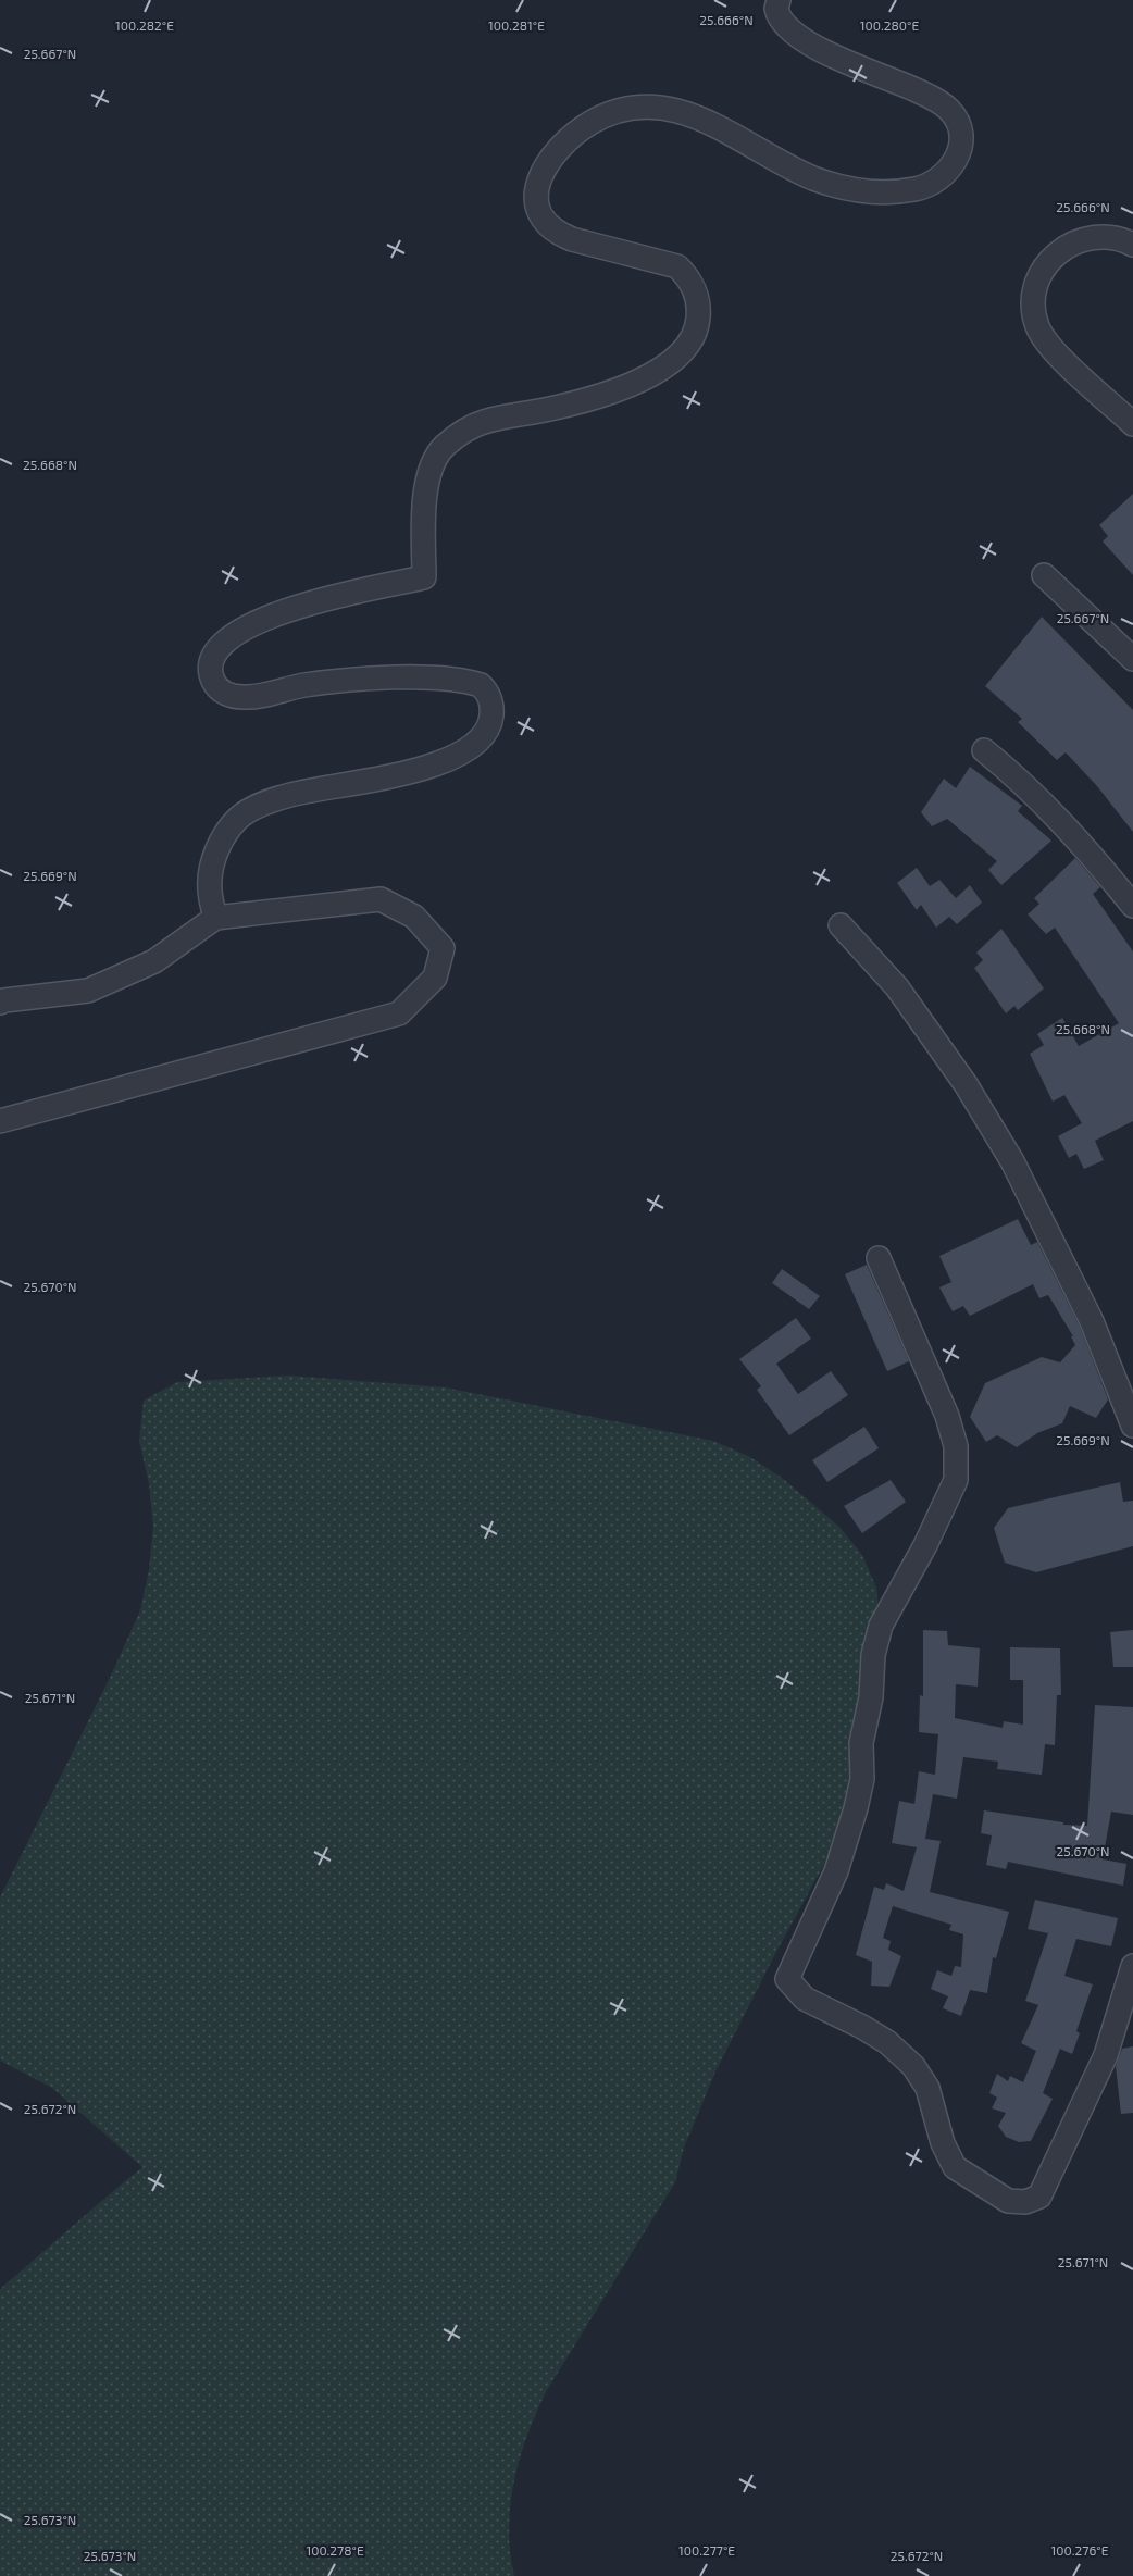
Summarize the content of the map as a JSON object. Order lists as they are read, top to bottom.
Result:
{
  "coordinates": [
    "25.666°N",
    "100.282°E",
    "100.281°E",
    "100.280°E",
    "25.667°N",
    "25.668°N",
    "25.669°N",
    "25.670°N",
    "25.671°N",
    "25.672°N",
    "25.673°N",
    "100.278°E",
    "100.277°E",
    "100.276°E"
  ]
}
